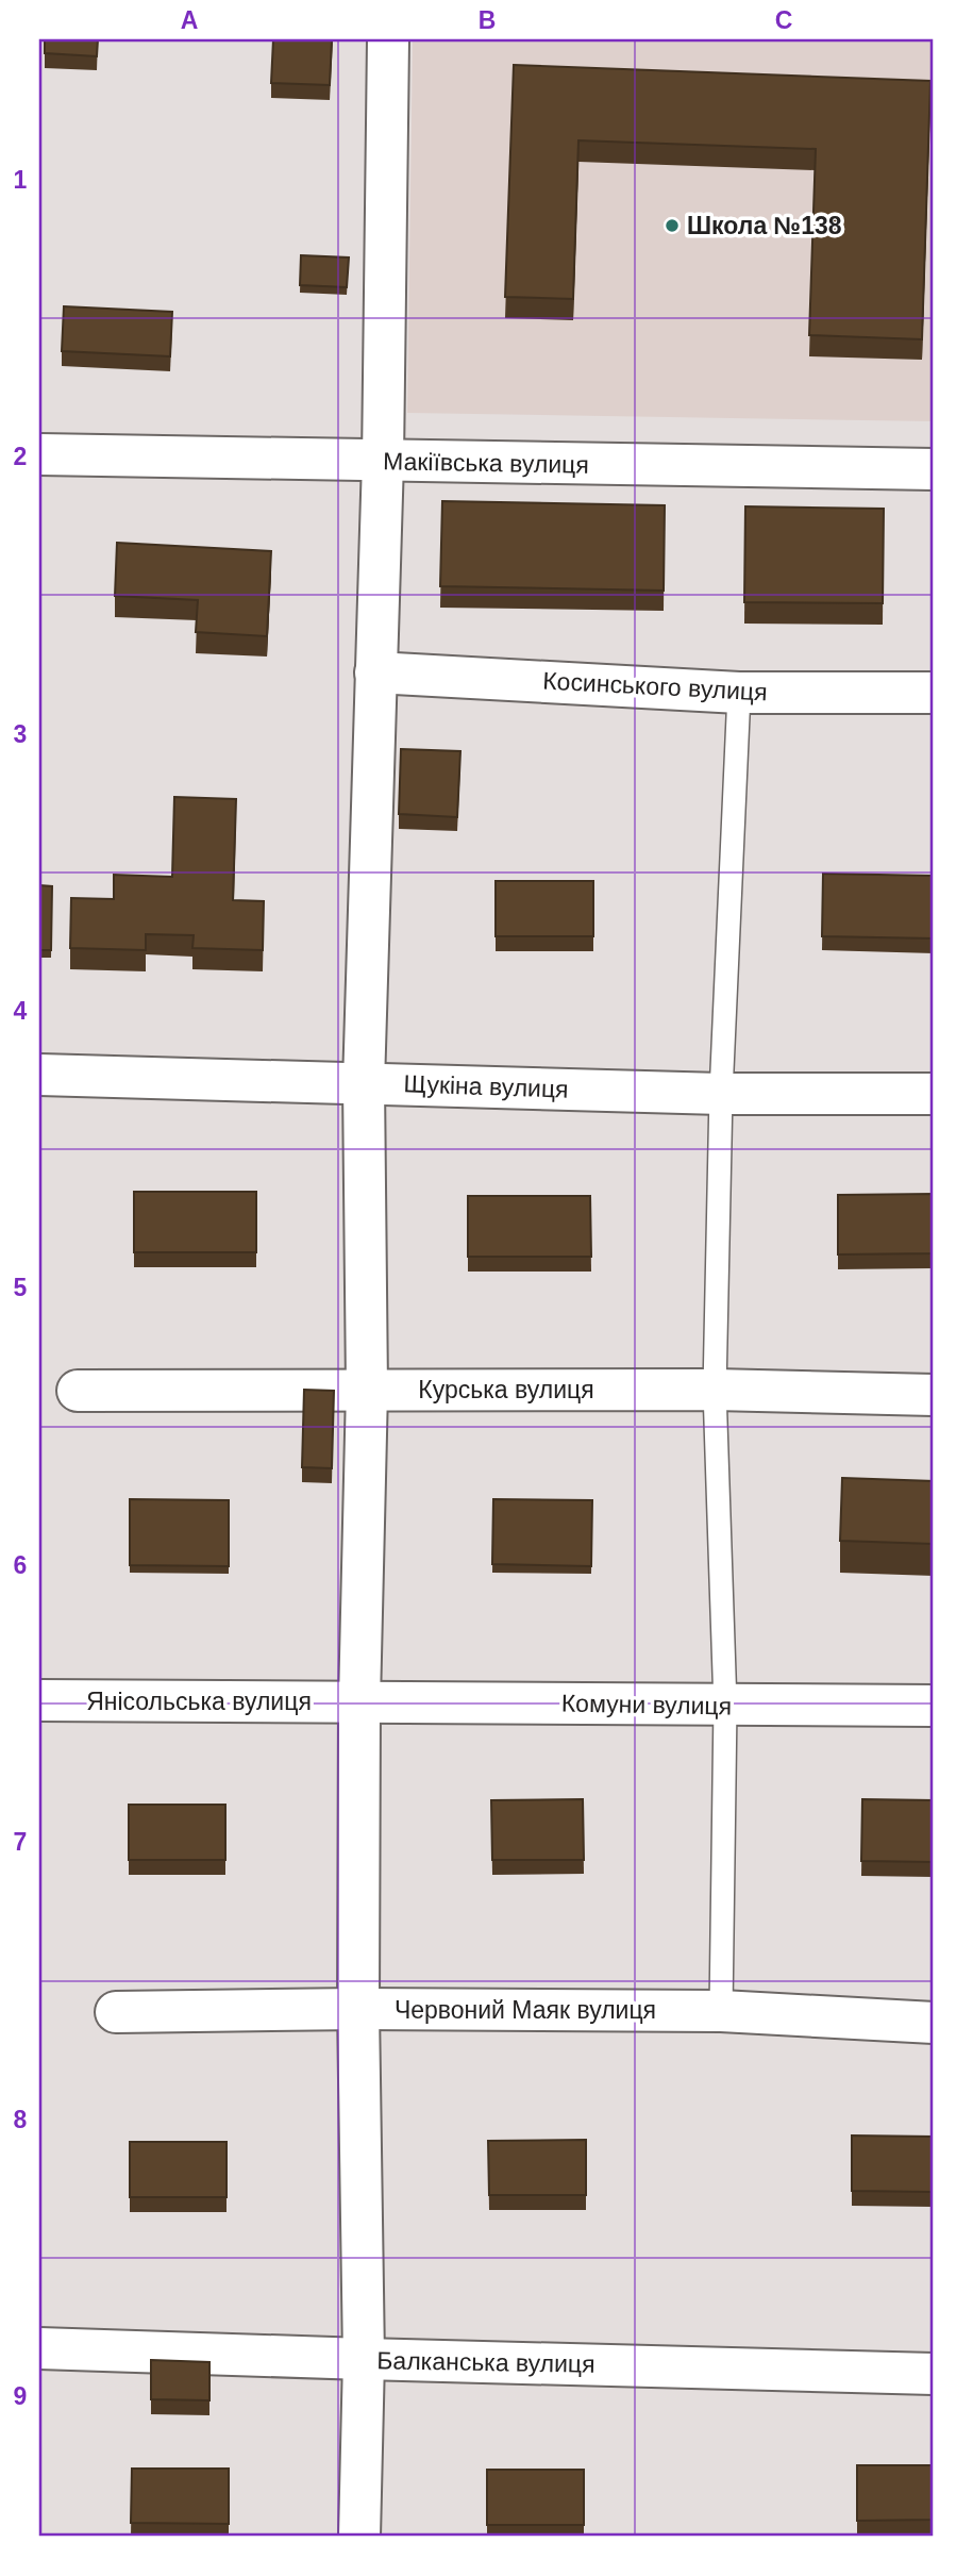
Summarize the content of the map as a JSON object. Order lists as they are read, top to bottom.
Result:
{
  "streets": {
    "street": [
      "Макіївська вулиця",
      "Косинського вулиця",
      "Щукіна вулиця",
      "Курська вулиця",
      "Янісольська вулиця",
      "Комуни вулиця",
      "Червоний Маяк вулиця",
      "Балканська вулиця"
    ]
  },
  "crossings": [
    ["Янісольська вулиця", "Комуни вулиця"]
  ],
  "places": ["Школа №138"],
  "grid": {
    "columns": ["A", "B", "C"],
    "rows": [
      "1",
      "2",
      "3",
      "4",
      "5",
      "6",
      "7",
      "8",
      "9"
    ]
  }
}
